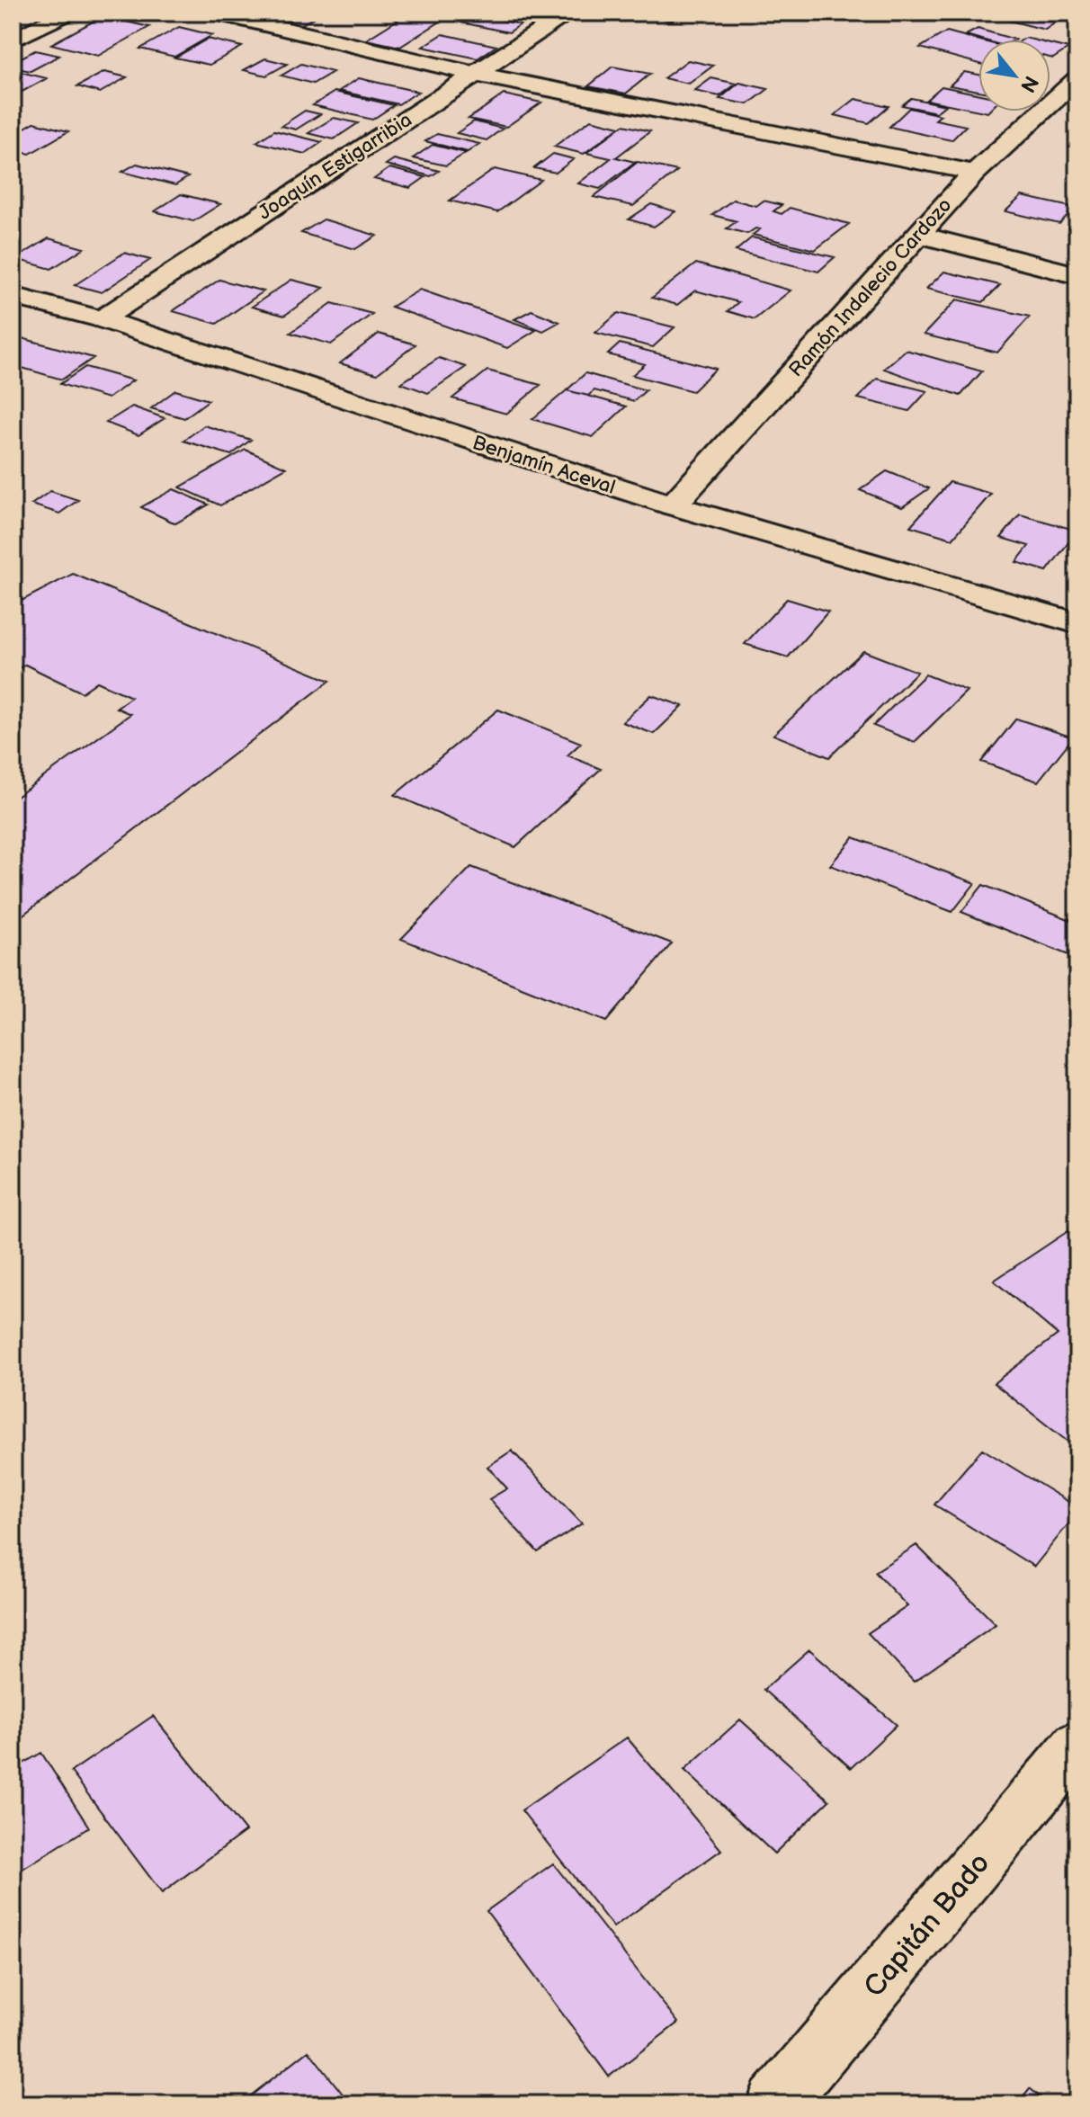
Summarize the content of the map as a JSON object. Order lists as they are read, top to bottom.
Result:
{
  "streets": {
    "street": [
      "Joaquín Estigarribia",
      "Ramón Indalecio Cardozo",
      "Benjamín Aceval",
      "Capitán Bado"
    ]
  },
  "crossings": [
    ["Joaquín Estigarribia", "Benjamín Aceval"],
    ["Ramón Indalecio Cardozo", "Benjamín Aceval"]
  ],
  "north": "bottom right"
}
